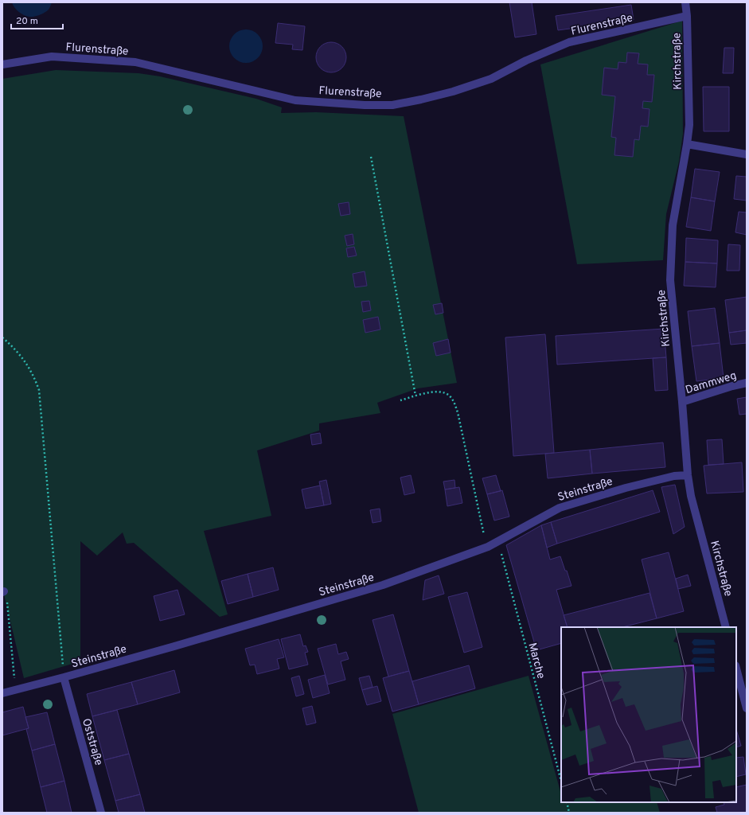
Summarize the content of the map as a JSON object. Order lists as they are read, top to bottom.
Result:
{
  "streets": {
    "street": [
      "Flurenstraße",
      "Kirchstraße",
      "Dammweg",
      "Steinstraße",
      "Oststraße"
    ],
    "path": ["Marche"]
  },
  "crossings": [
    ["Flurenstraße", "Kirchstraße"],
    ["Kirchstraße", "Dammweg"],
    ["Kirchstraße", "Steinstraße"],
    ["Steinstraße", "Marche"],
    ["Steinstraße", "Oststraße"]
  ],
  "scale_bar": "20 m"
}
